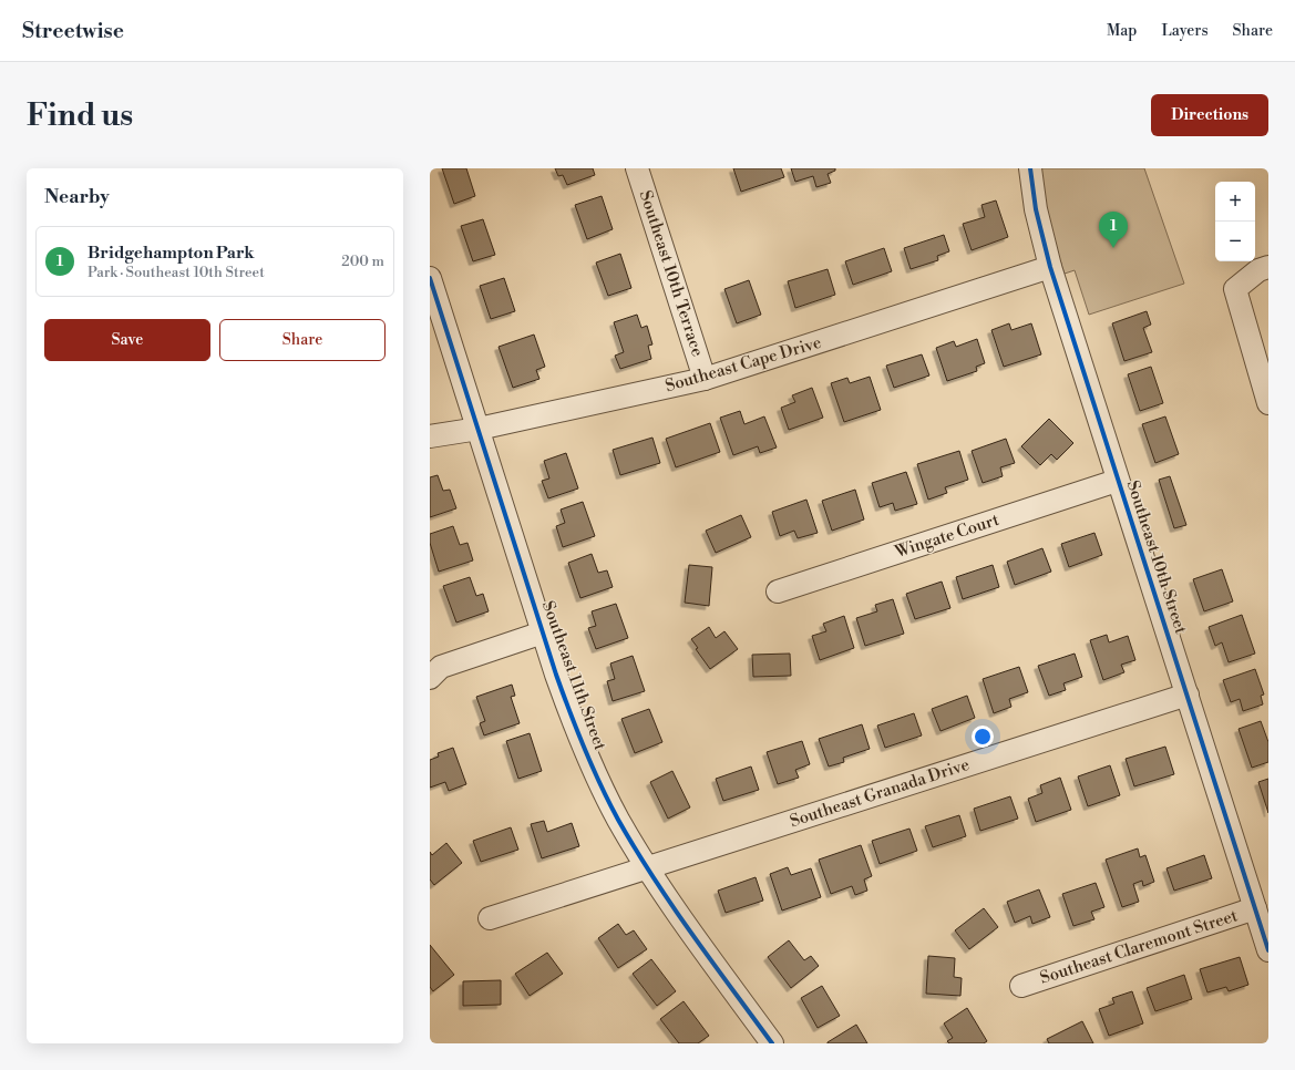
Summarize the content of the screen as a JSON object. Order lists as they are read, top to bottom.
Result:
{
  "streets": {
    "street": [
      "Southeast 10th Terrace",
      "Southeast Cape Drive",
      "Wingate Court",
      "Southeast 10th Street",
      "Southeast 11th Street",
      "Southeast Granada Drive",
      "Southeast Claremont Street"
    ]
  },
  "crossings": [
    ["Southeast 10th Terrace", "Southeast Cape Drive"],
    ["Southeast Cape Drive", "Southeast 10th Street"],
    ["Southeast Cape Drive", "Southeast 11th Street"],
    ["Wingate Court", "Southeast 10th Street"],
    ["Southeast 10th Street", "Southeast Granada Drive"],
    ["Southeast 10th Street", "Southeast Claremont Street"],
    ["Southeast 11th Street", "Southeast Granada Drive"]
  ],
  "page": {
    "header": "Streetwise",
    "nav": ["Map", "Layers", "Share"],
    "buttons": [
      "Directions",
      ["Save", "Share"]
    ],
    "title": "Find us",
    "heading": "Nearby",
    "map_buttons": ["+", "−"],
    "pins": "1",
    "list": [
      {
        "mark": "1",
        "name": "Bridgehampton Park",
        "note": "Park · Southeast 10th Street",
        "value": "200 m"
      }
    ]
  }
}
